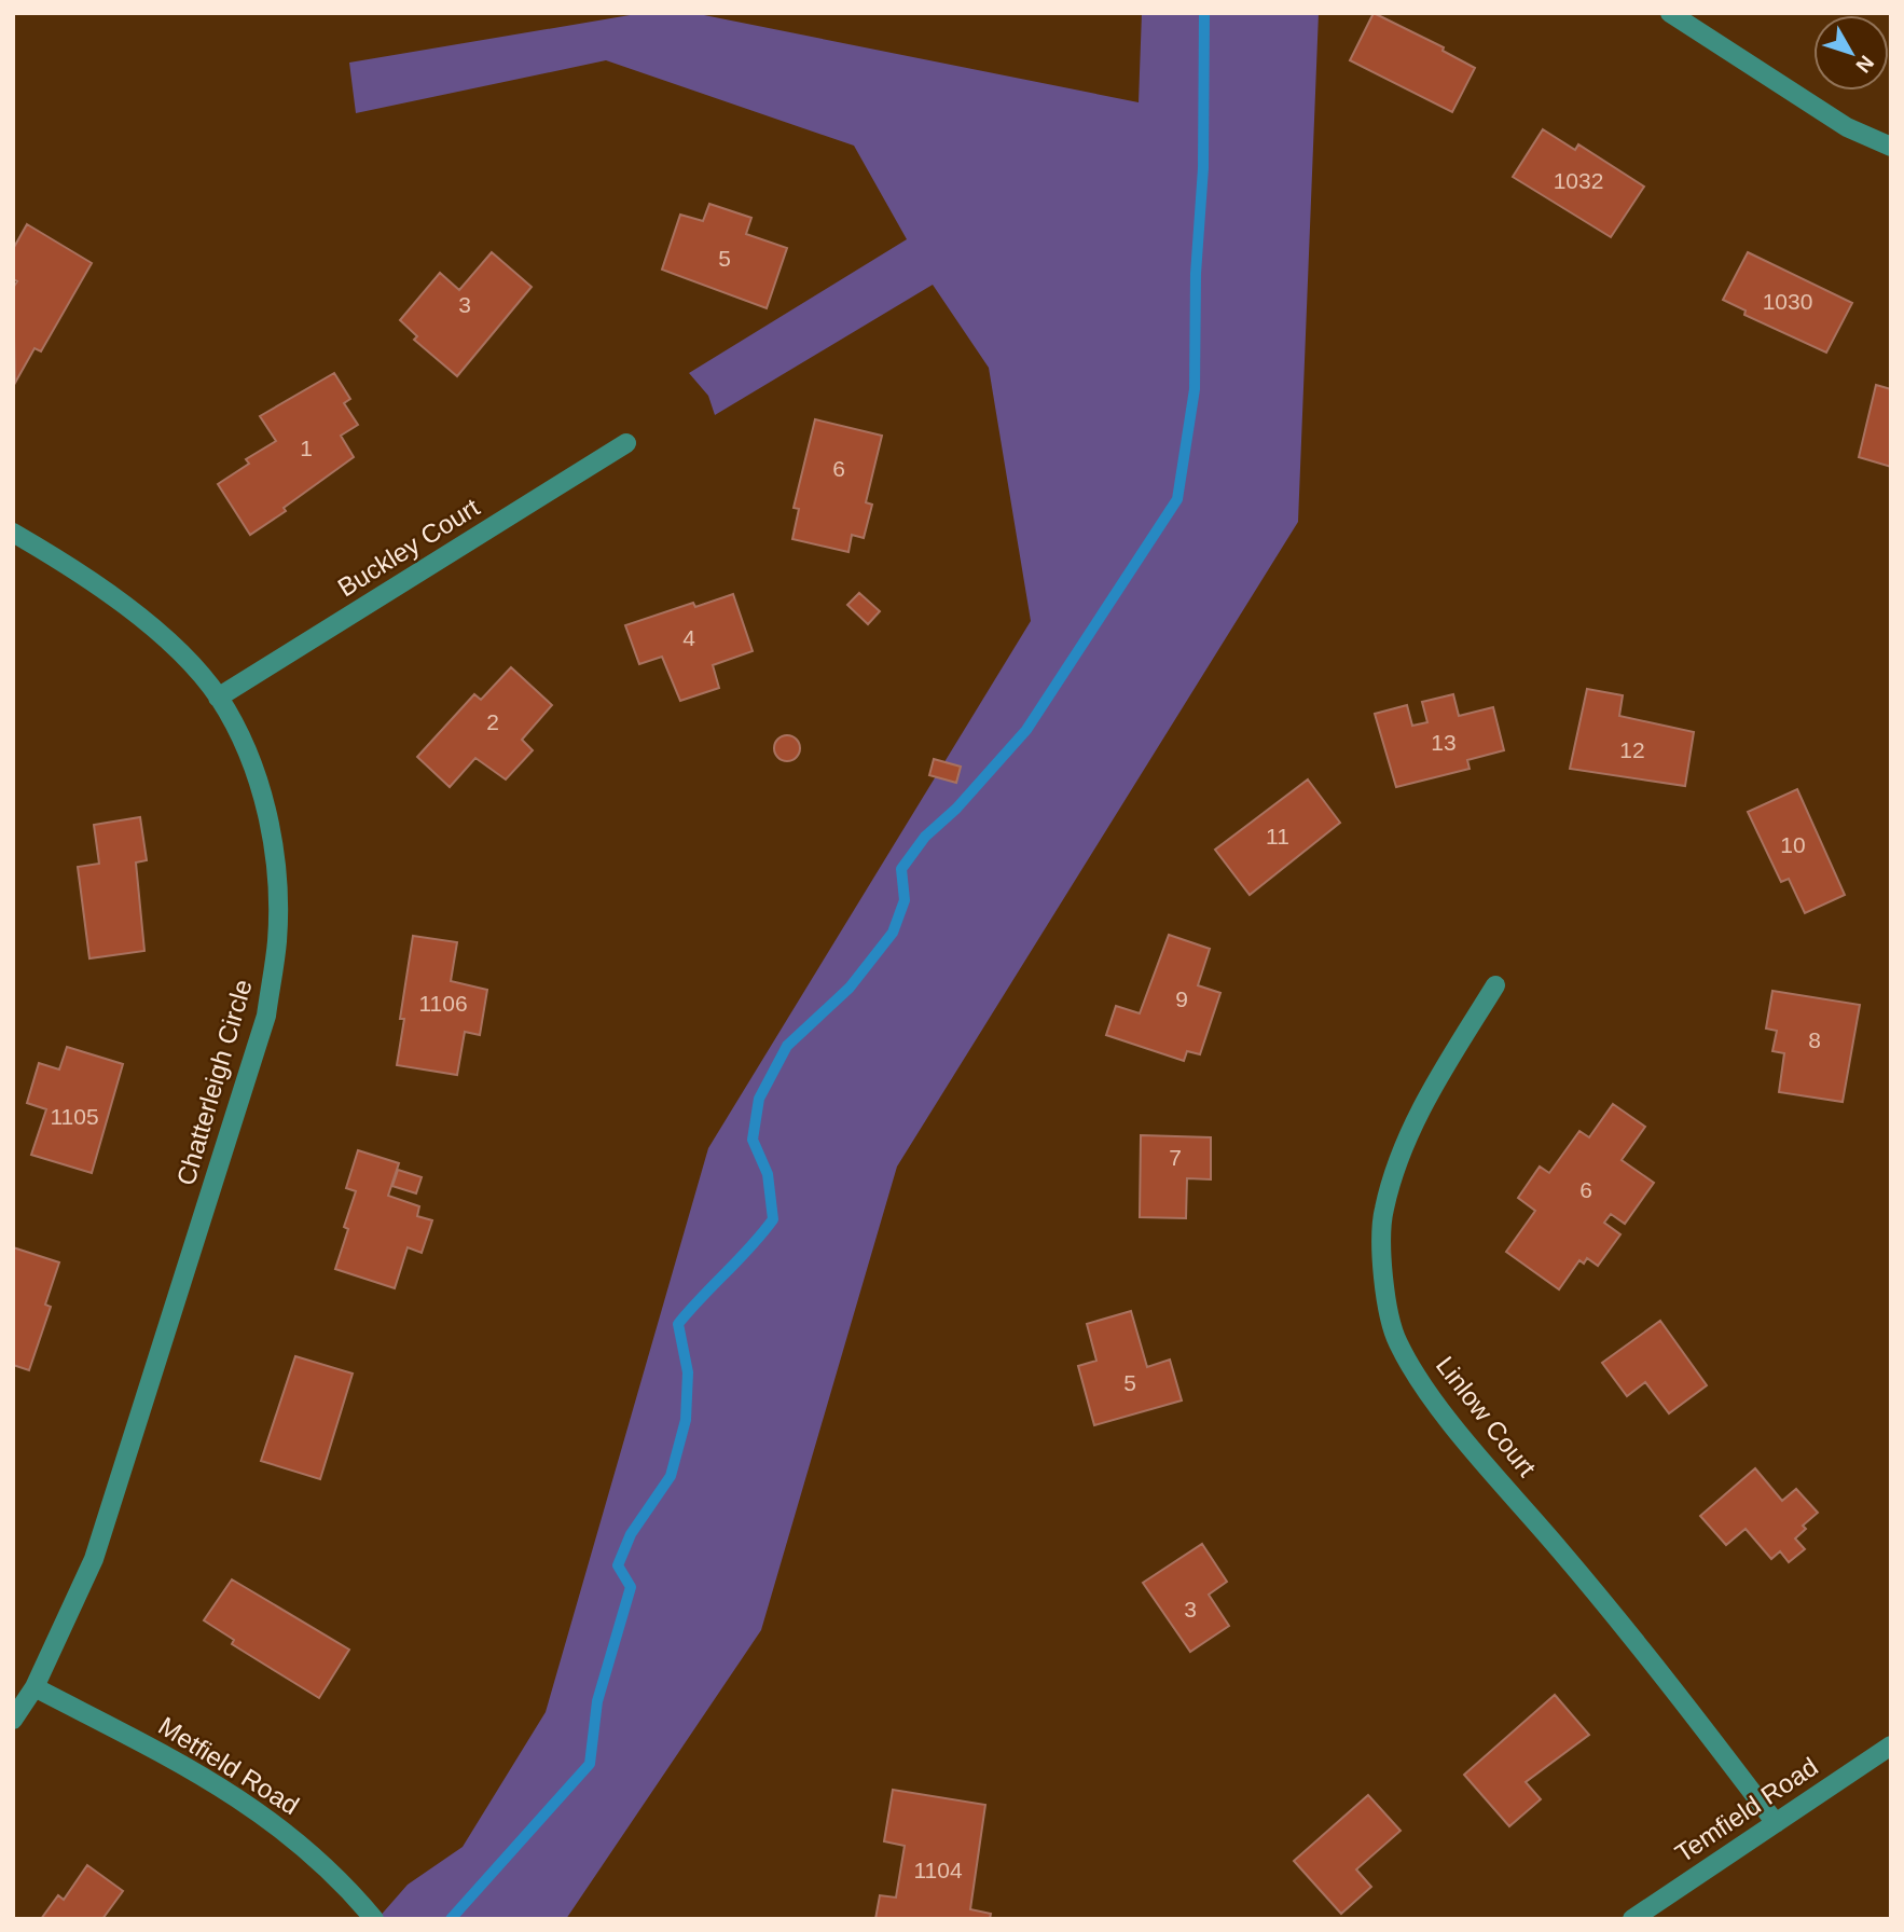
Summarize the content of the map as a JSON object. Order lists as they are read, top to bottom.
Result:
{
  "streets": {
    "street": [
      "Buckley Court",
      "Chatterleigh Circle",
      "Linlow Court",
      "Metfield Road",
      "Temfield Road"
    ]
  },
  "crossings": [
    ["Buckley Court", "Chatterleigh Circle"],
    ["Chatterleigh Circle", "Metfield Road"],
    ["Linlow Court", "Temfield Road"]
  ],
  "house_numbers": [
    "1032",
    "5",
    "1030",
    "3",
    "1",
    "6",
    "4",
    "2",
    "13",
    "12",
    "11",
    "10",
    "9",
    "1106",
    "8",
    "1105",
    "7",
    "6",
    "5",
    "3",
    "1104"
  ],
  "north": "bottom right"
}
